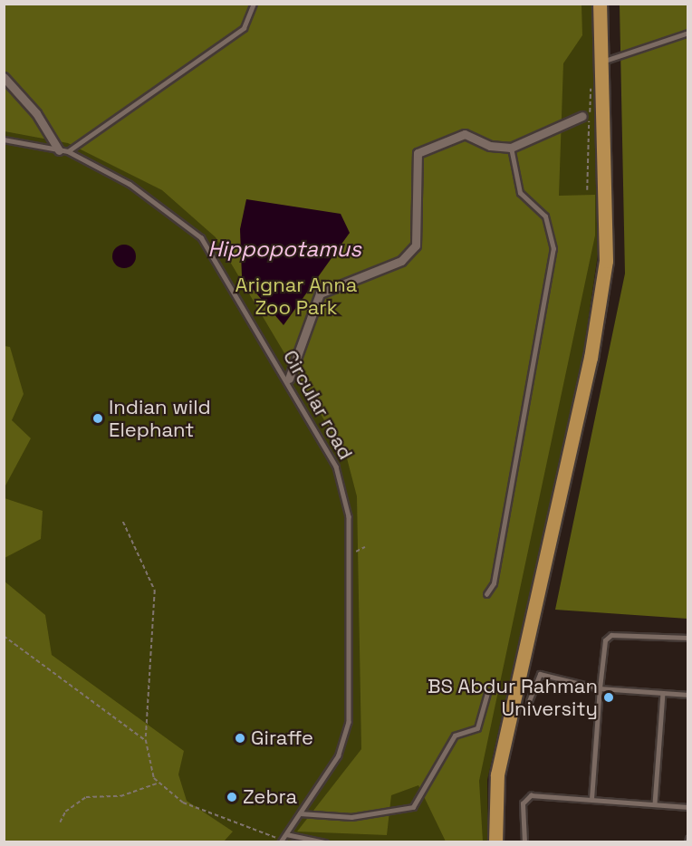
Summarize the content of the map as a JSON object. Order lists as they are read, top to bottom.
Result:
{
  "streets": {
    "lane": ["Circular road"]
  },
  "water": ["Hippopotamus"],
  "parks": ["Arignar Anna Zoo Park"],
  "places": [
    "Indian wild Elephant",
    "BS Abdur Rahman University",
    "Giraffe",
    "Zebra"
  ]
}
